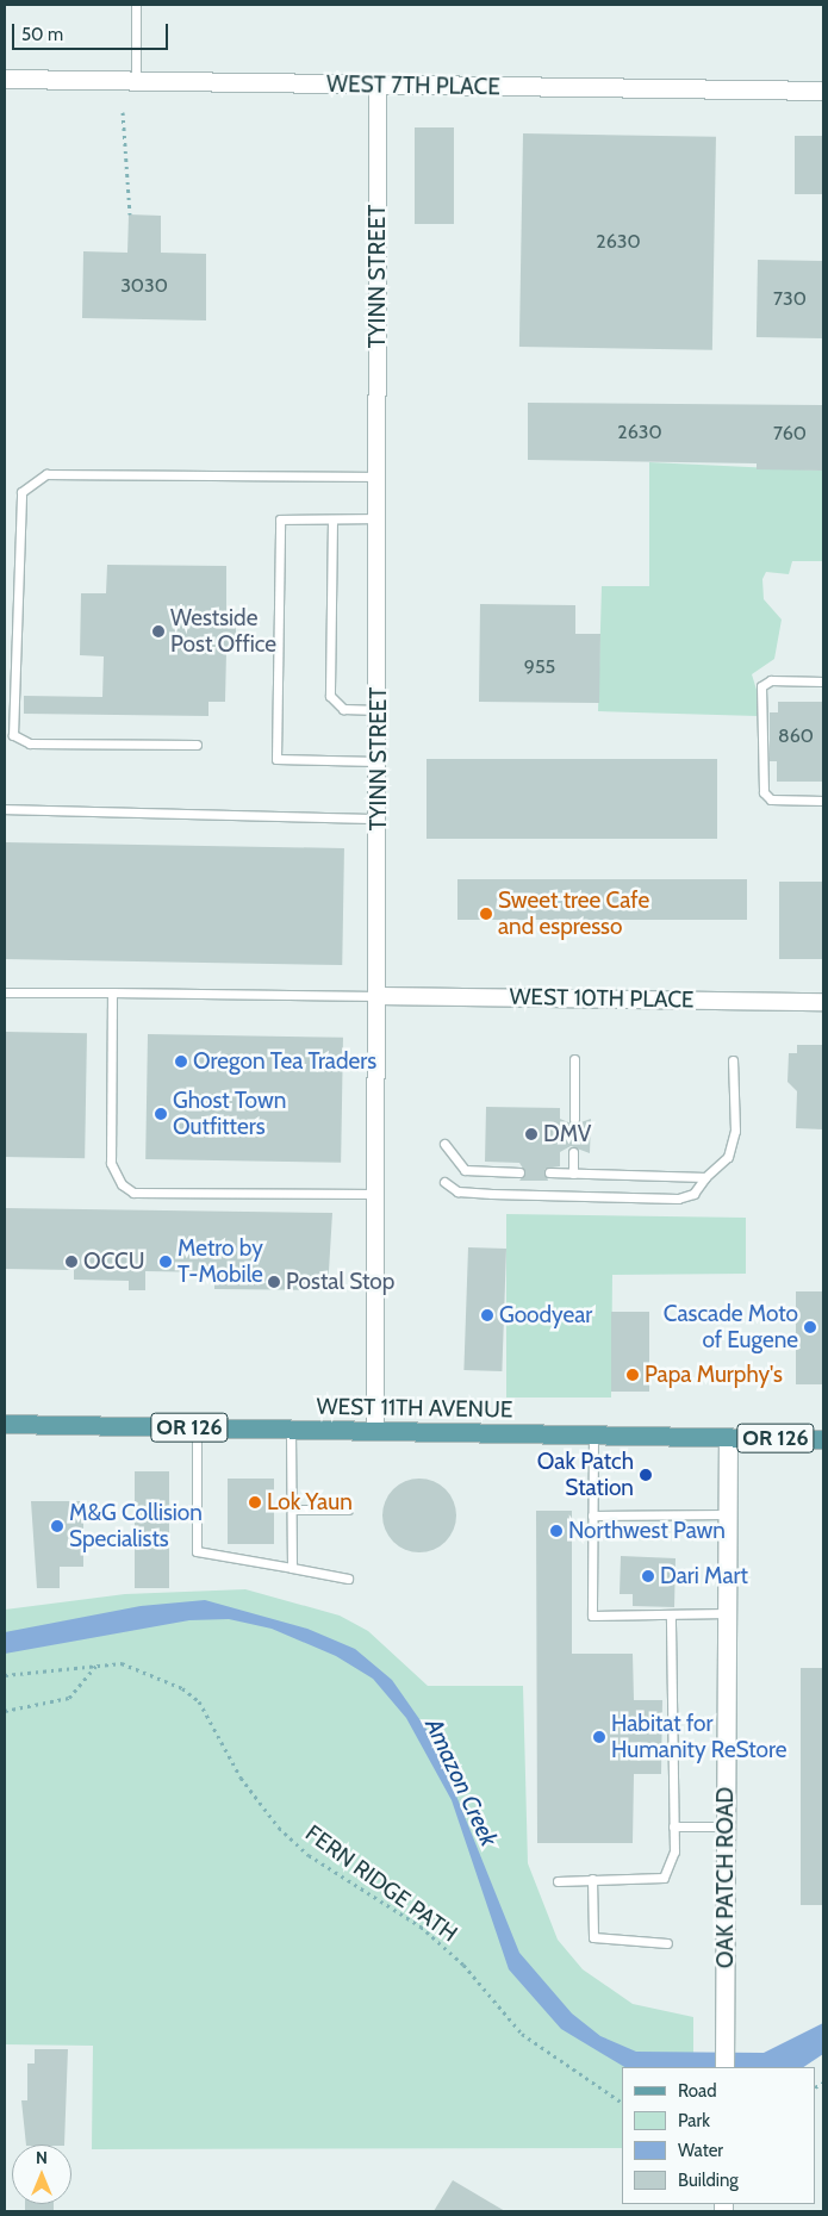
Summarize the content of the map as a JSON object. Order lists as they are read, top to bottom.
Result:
{
  "streets": {
    "main road": ["WEST 11TH AVENUE", "OR 126"],
    "street": [
      "WEST 7TH PLACE",
      "TYINN STREET",
      "WEST 10TH PLACE",
      "OAK PATCH ROAD"
    ],
    "path": ["FERN RIDGE PATH"]
  },
  "crossings": [
    ["WEST 7TH PLACE", "TYINN STREET"],
    ["TYINN STREET", "WEST 10TH PLACE"],
    ["TYINN STREET", "WEST 11TH AVENUE"],
    ["WEST 11TH AVENUE", "OAK PATCH ROAD"]
  ],
  "water": ["Amazon Creek"],
  "places": [
    "Westside Post Office",
    "Sweet tree Cafe and espresso",
    "Oregon Tea Traders",
    "Ghost Town Outfitters",
    "DMV",
    "OCCU",
    "Metro by T-Mobile",
    "Postal Stop",
    "Goodyear",
    "Cascade Moto of Eugene",
    "Papa Murphy's",
    "Oak Patch Station",
    "Lok Yaun",
    "M&G Collision Specialists",
    "Northwest Pawn",
    "Dari Mart",
    "Habitat for Humanity ReStore"
  ],
  "house_numbers": [
    "2630",
    "3030",
    "730",
    "2630",
    "760",
    "955",
    "860"
  ],
  "legend": [
    "Road",
    "Park",
    "Water",
    "Building"
  ],
  "scale_bar": "50 m",
  "north": "top"
}
